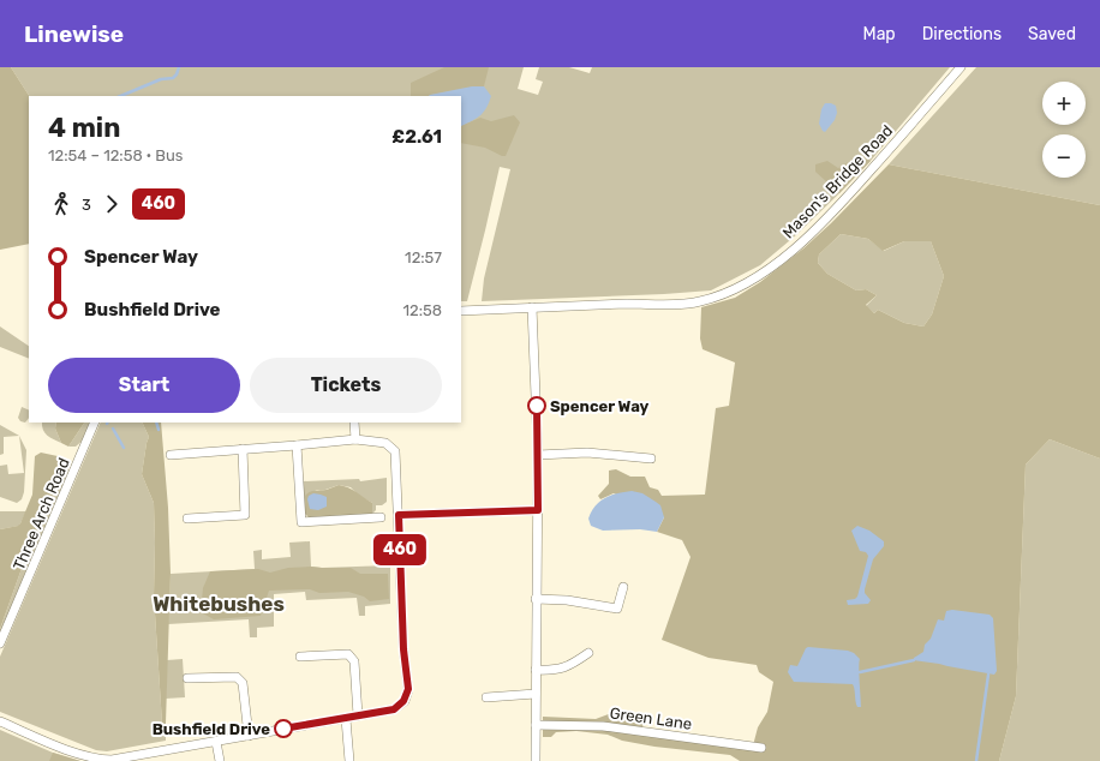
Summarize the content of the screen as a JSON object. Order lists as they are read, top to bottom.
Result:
{
  "streets": {
    "street": ["Mason's Bridge Road", "Three Arch Road", "Green Lane"]
  },
  "districts": ["Whitebushes"],
  "places": ["Spencer Way", "Bushfield Drive"],
  "lines": ["bus line 460"],
  "page": {
    "header": "Linewise",
    "nav": ["Map", "Directions", "Saved"],
    "on_map": "460",
    "map_buttons": ["+", "−"],
    "heading": ["4 min", "12:54 – 12:58 · Bus", "£2.61"],
    "legs": ["3", "460"],
    "list": [
      {
        "name": "Spencer Way",
        "value": "12:57"
      },
      {
        "name": "Bushfield Drive",
        "value": "12:58"
      }
    ],
    "buttons": ["Start", "Tickets"]
  }
}
